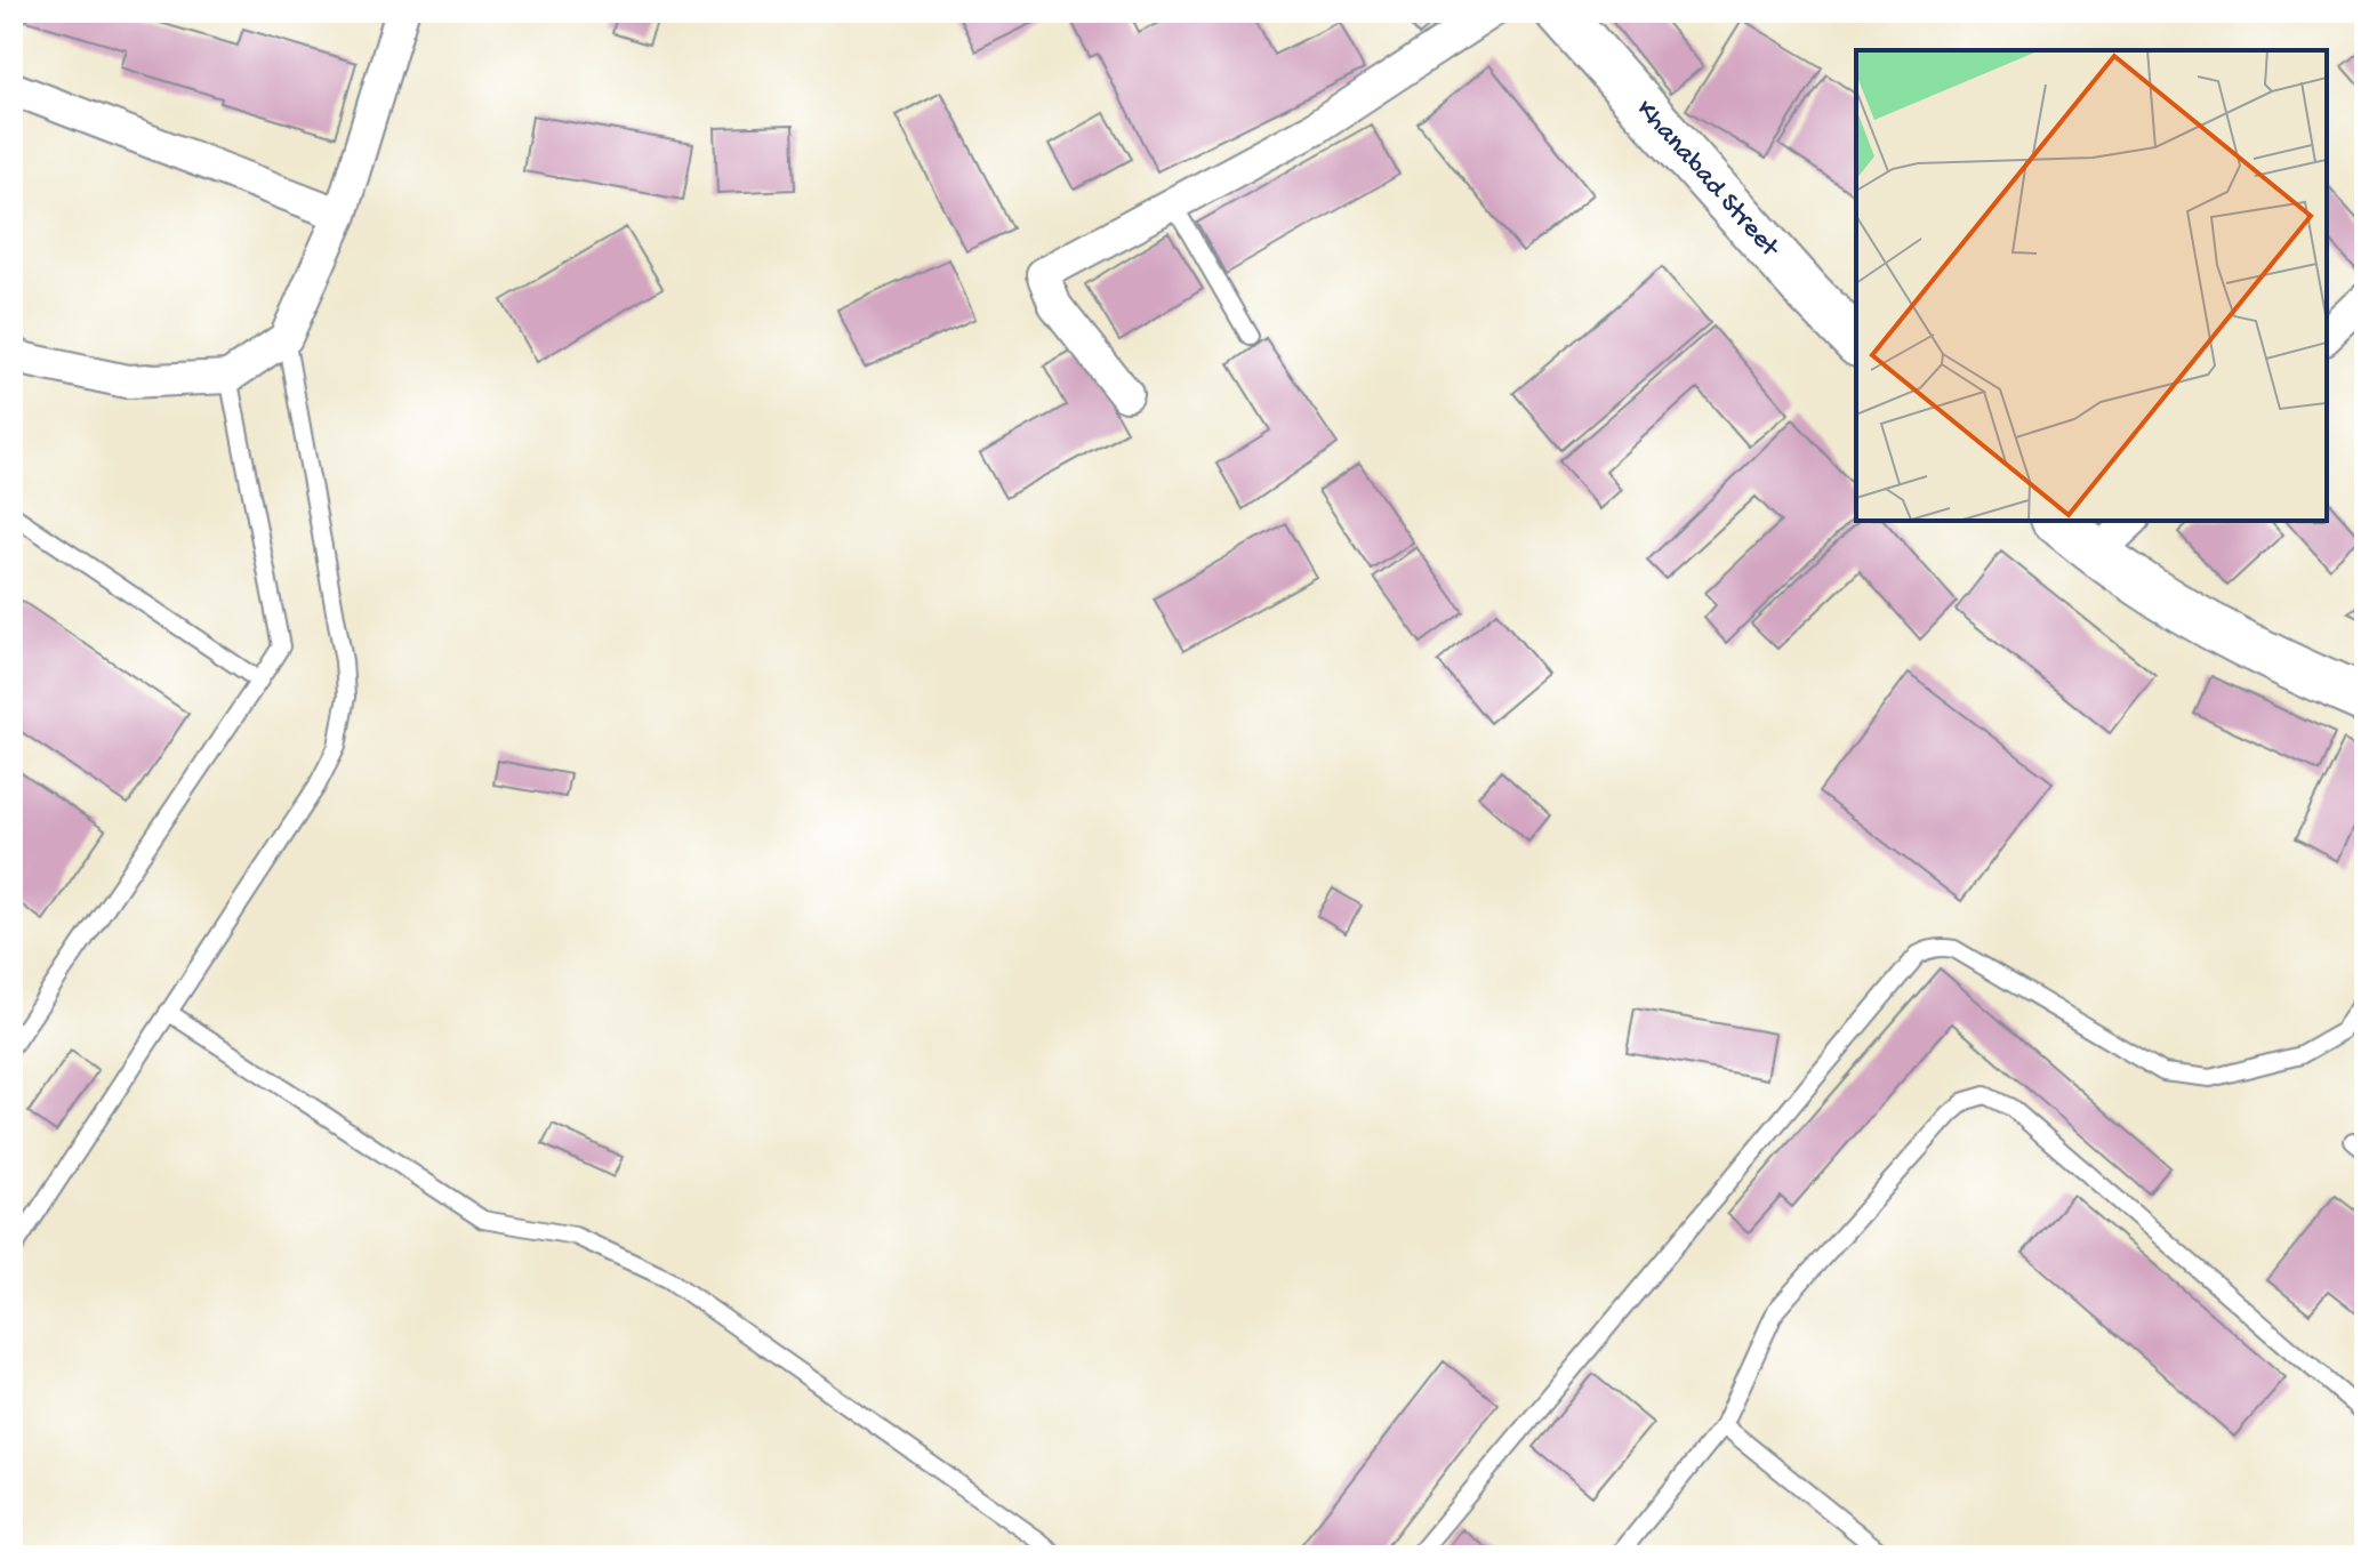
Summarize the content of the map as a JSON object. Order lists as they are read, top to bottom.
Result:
{
  "streets": {
    "main road": ["Khanabad Street"]
  }
}
